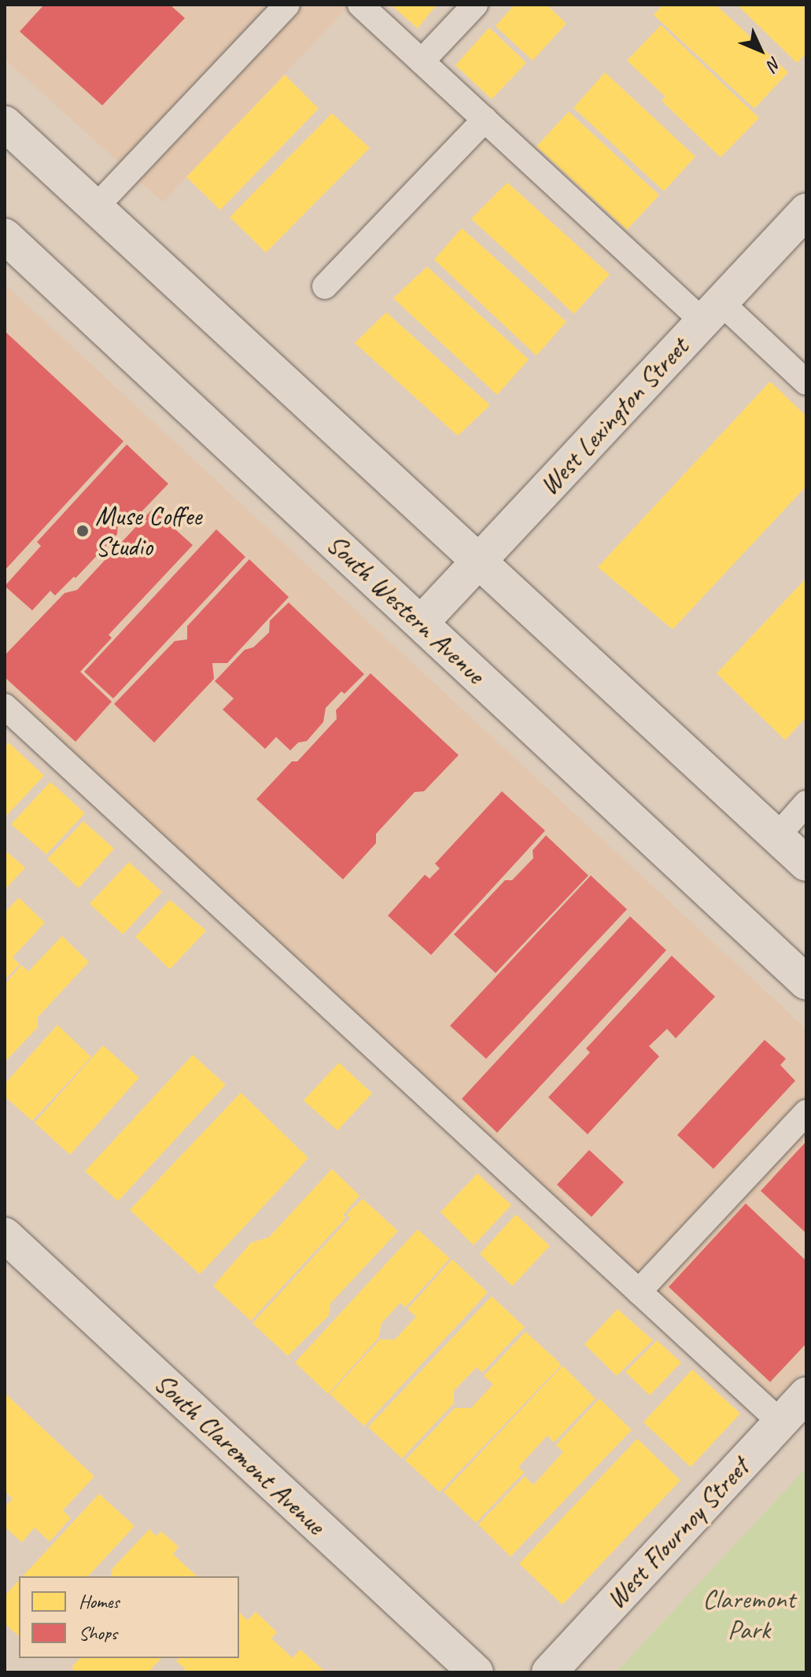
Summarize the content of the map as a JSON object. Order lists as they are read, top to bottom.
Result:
{
  "streets": {
    "main road": [
      "West Lexington Street",
      "South Western Avenue",
      "South Claremont Avenue",
      "West Flournoy Street"
    ]
  },
  "crossings": [
    ["West Lexington Street", "South Western Avenue"]
  ],
  "parks": ["Claremont Park"],
  "places": ["Muse Coffee Studio"],
  "legend": ["Homes", "Shops"],
  "north": "bottom right"
}
